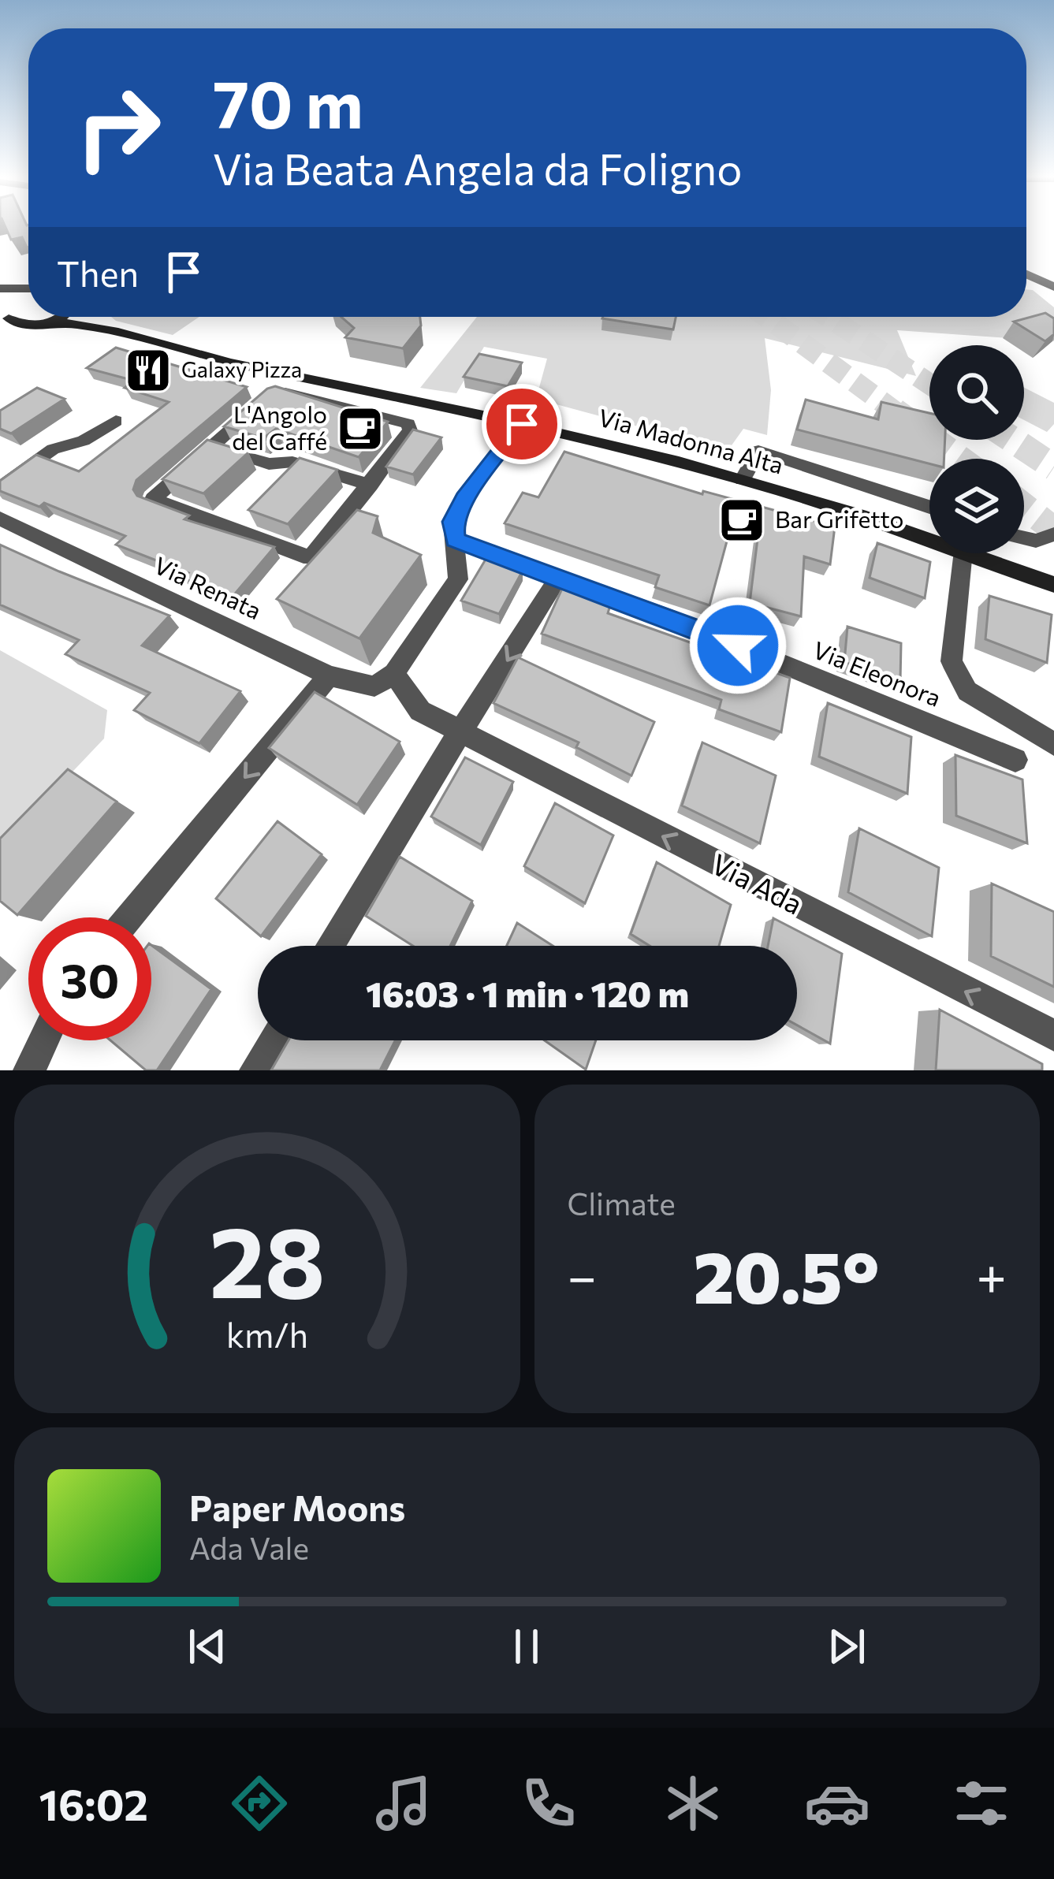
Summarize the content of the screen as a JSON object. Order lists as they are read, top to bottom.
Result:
{
  "streets": {
    "street": [
      "Via Madonna Alta",
      "Via Renata",
      "Via Eleonora",
      "Via Ada"
    ]
  },
  "crossings": [
    ["Via Renata", "Via Ada"]
  ],
  "one_way": ["Via Ada"],
  "places": {
    "restaurant": ["Galaxy Pizza"],
    "cafe": ["L'Angolo del Caffé", "Bar Grifetto"]
  },
  "page": {
    "turn": ["70 m", "Via Beata Angela da Foligno"],
    "then": "Then",
    "limit": "30",
    "trip": "16:03 · 1 min · 120 m",
    "tile": "Climate",
    "heat": ["−", "20.5°", "+"],
    "song": ["Paper Moons", "Ada Vale"],
    "tabs": "16:02",
    "gauge": ["28", "km/h"]
  }
}
